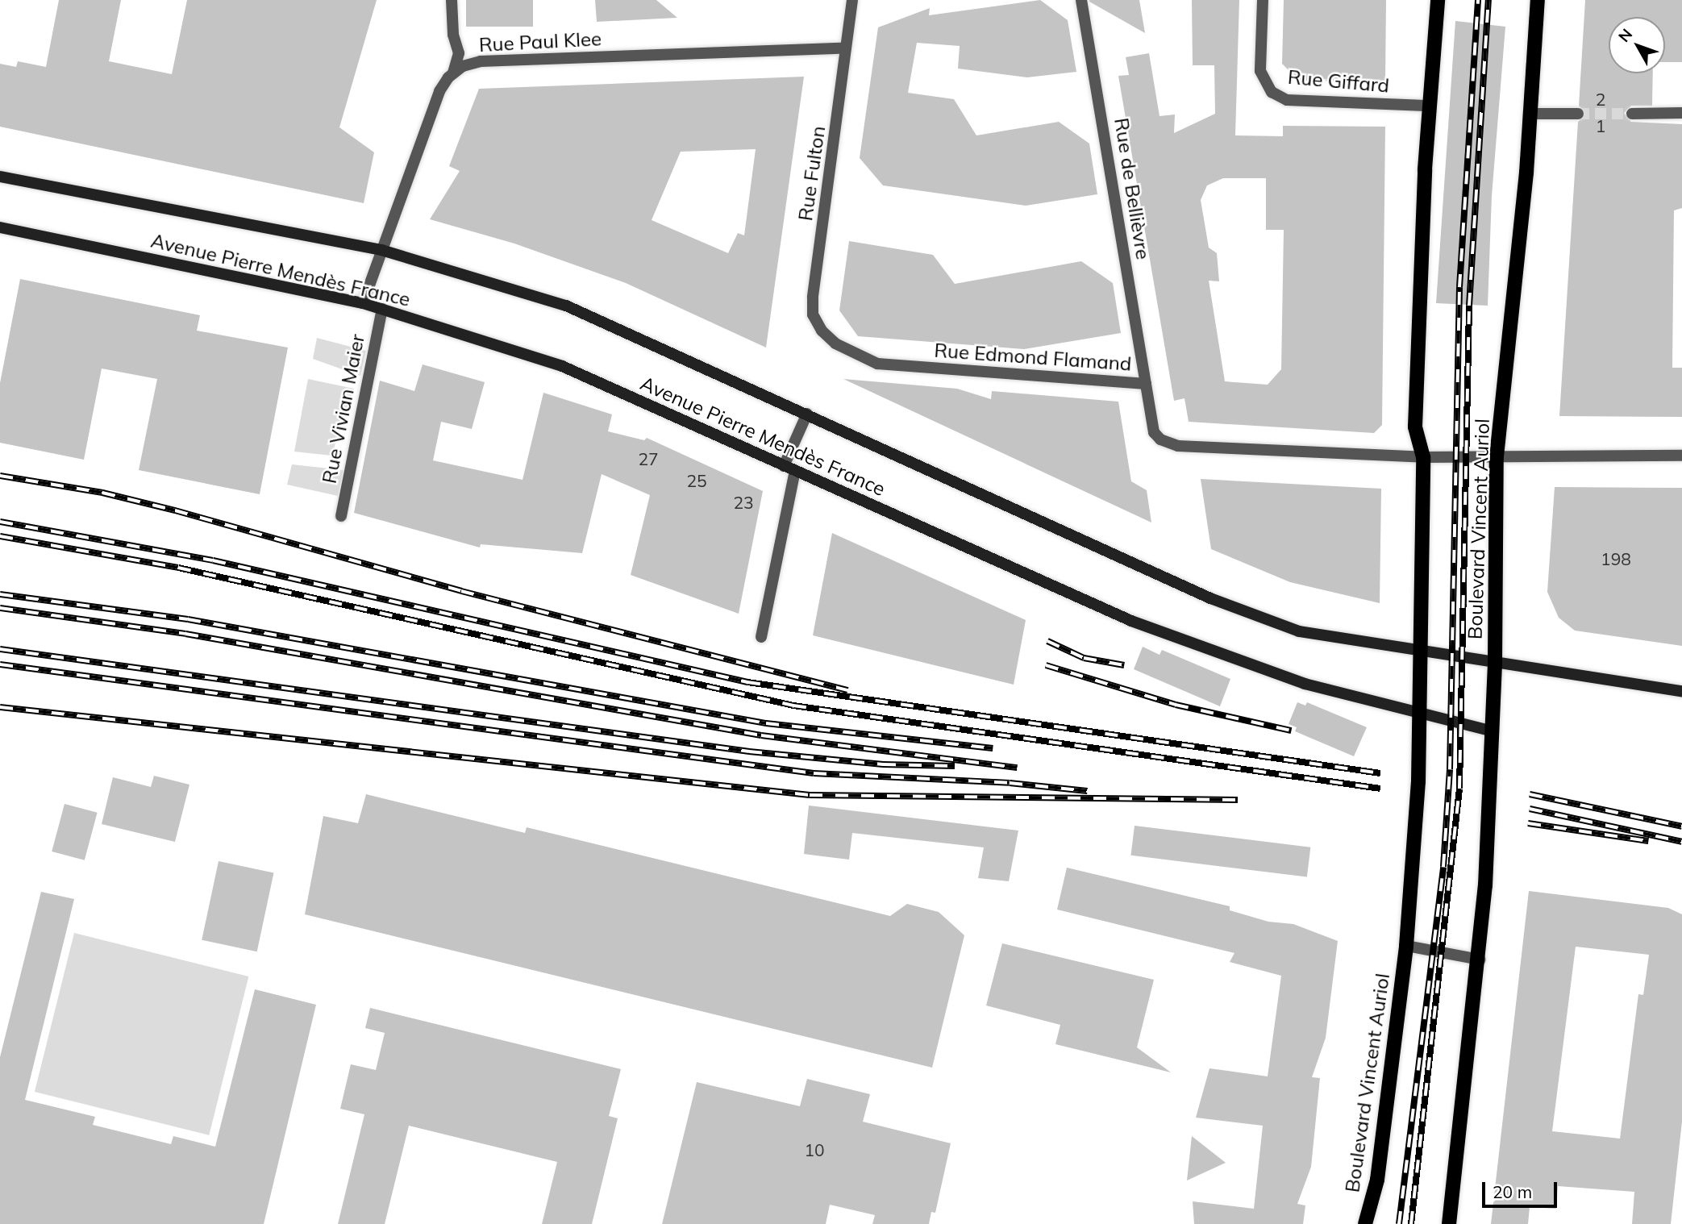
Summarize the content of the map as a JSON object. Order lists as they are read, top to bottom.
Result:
{
  "streets": {
    "main road": ["Boulevard Vincent Auriol"],
    "street": [
      "Rue Paul Klee",
      "Rue Giffard",
      "Rue Fulton",
      "Rue de Bellièvre",
      "Avenue Pierre Mendès France",
      "Rue Edmond Flamand",
      "Rue Vivian Maier"
    ]
  },
  "crossings": [
    ["Rue Paul Klee", "Rue Fulton"],
    ["Rue Giffard", "Boulevard Vincent Auriol"],
    ["Rue Fulton", "Rue Edmond Flamand"],
    ["Rue de Bellièvre", "Rue Edmond Flamand"],
    ["Avenue Pierre Mendès France", "Rue Vivian Maier"],
    ["Avenue Pierre Mendès France", "Boulevard Vincent Auriol"],
    ["Rue Edmond Flamand", "Boulevard Vincent Auriol"]
  ],
  "house_numbers": [
    "2",
    "1",
    "27",
    "25",
    "23",
    "198",
    "10"
  ],
  "scale_bar": "20 m",
  "north": "top left"
}
